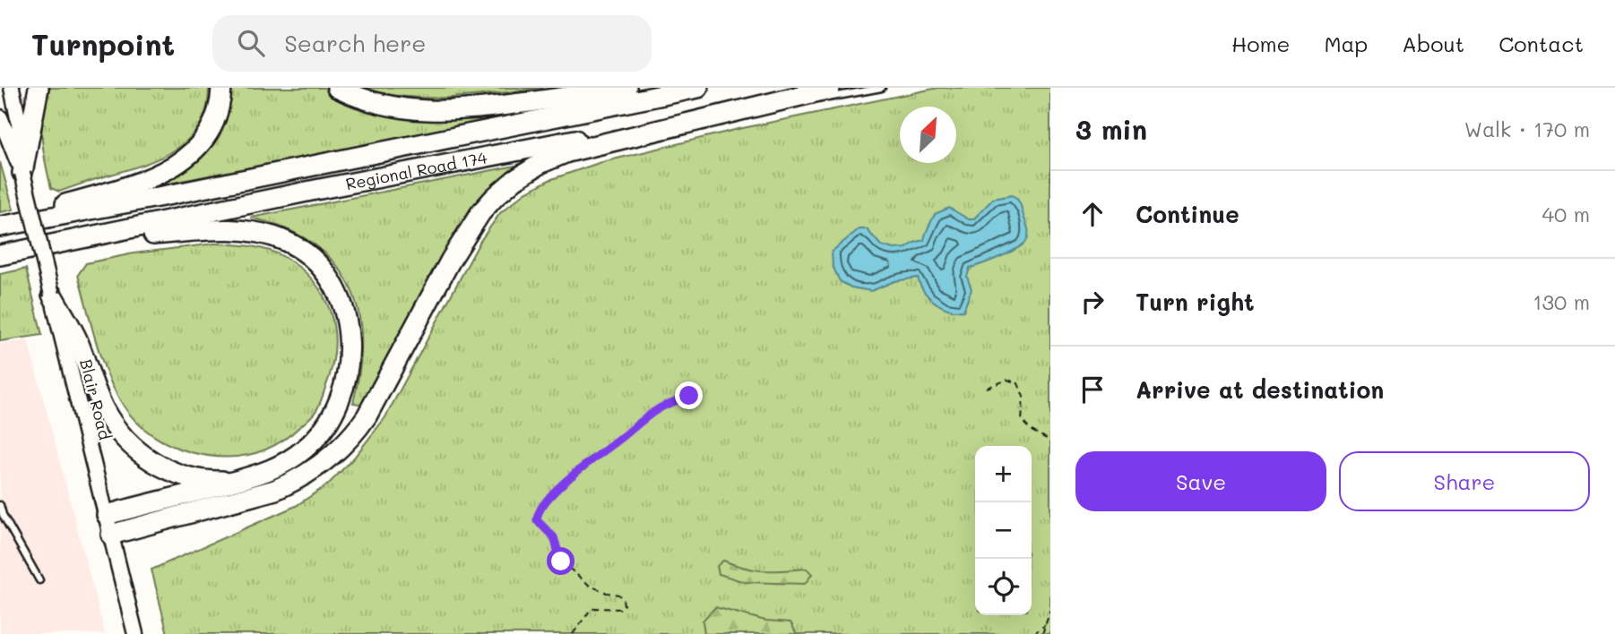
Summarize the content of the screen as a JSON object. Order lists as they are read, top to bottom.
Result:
{
  "streets": {
    "highway": ["Regional Road 174"],
    "main road": ["Blair Road"]
  },
  "north": "top right",
  "page": {
    "header": "Turnpoint",
    "search": "Search here",
    "nav": [
      "Home",
      "Map",
      "About",
      "Contact"
    ],
    "heading": ["3 min", "Walk · 170 m"],
    "list": [
      ["Continue", "40 m"],
      ["Turn right", "130 m"],
      "Arrive at destination"
    ],
    "buttons": ["Save", "Share"],
    "map_buttons": ["+", "−"]
  }
}
